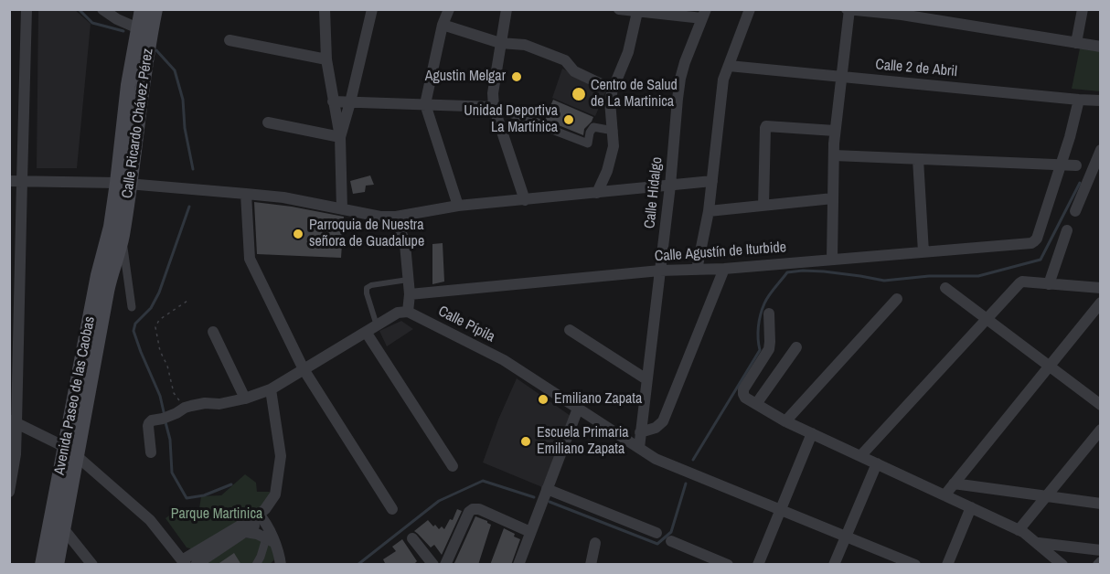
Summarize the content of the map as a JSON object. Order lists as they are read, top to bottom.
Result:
{
  "streets": {
    "main road": ["Calle Ricardo Chávez Pérez", "Avenida Paseo de las Caobas"],
    "street": [
      "Calle 2 de Abril",
      "Calle Hidalgo",
      "Calle Agustín de Iturbide",
      "Calle Pípila"
    ]
  },
  "crossings": [
    ["Calle Ricardo Chávez Pérez", "Avenida Paseo de las Caobas"],
    ["Calle Hidalgo", "Calle Agustín de Iturbide"],
    ["Calle Hidalgo", "Calle Pípila"]
  ],
  "parks": ["Parque Martinica"],
  "places": [
    "Agustin Melgar",
    "Centro de Salud de La Martinica",
    "Unidad Deportiva La Martínica",
    "Parroquia de Nuestra señora de Guadalupe",
    "Emiliano Zapata",
    "Escuela Primaria Emiliano Zapata"
  ]
}
